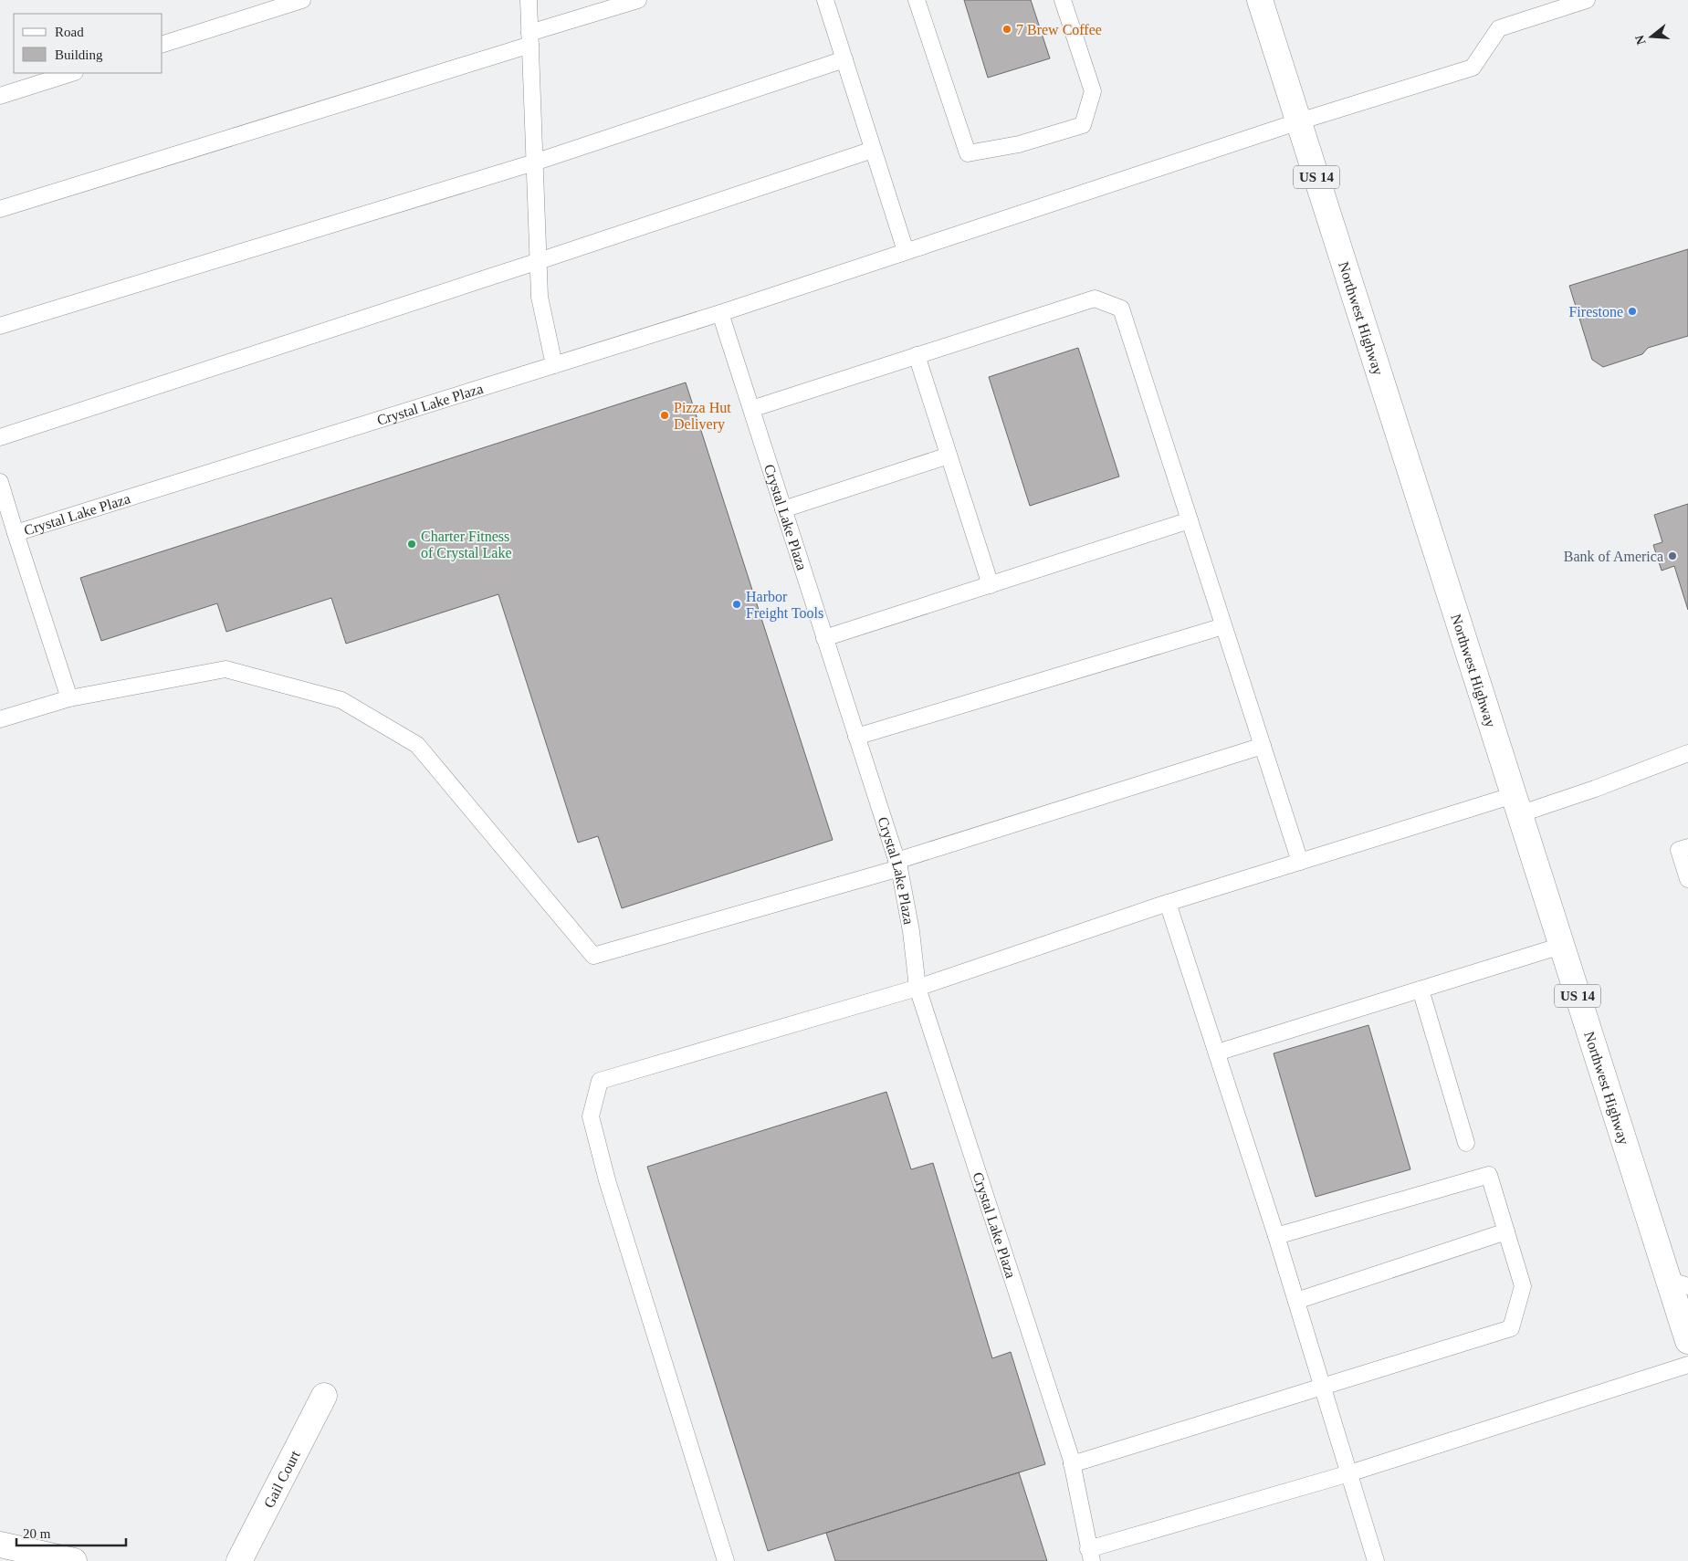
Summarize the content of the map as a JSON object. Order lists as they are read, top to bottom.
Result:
{
  "streets": {
    "main road": ["US 14", "Northwest Highway", "Gail Court"],
    "lane": ["Crystal Lake Plaza"]
  },
  "places": [
    "7 Brew Coffee",
    "Firestone",
    "Pizza Hut Delivery",
    "Charter Fitness of Crystal Lake",
    "Bank of America",
    "Harbor Freight Tools"
  ],
  "legend": ["Road", "Building"],
  "scale_bar": "20 m",
  "north": "left"
}
